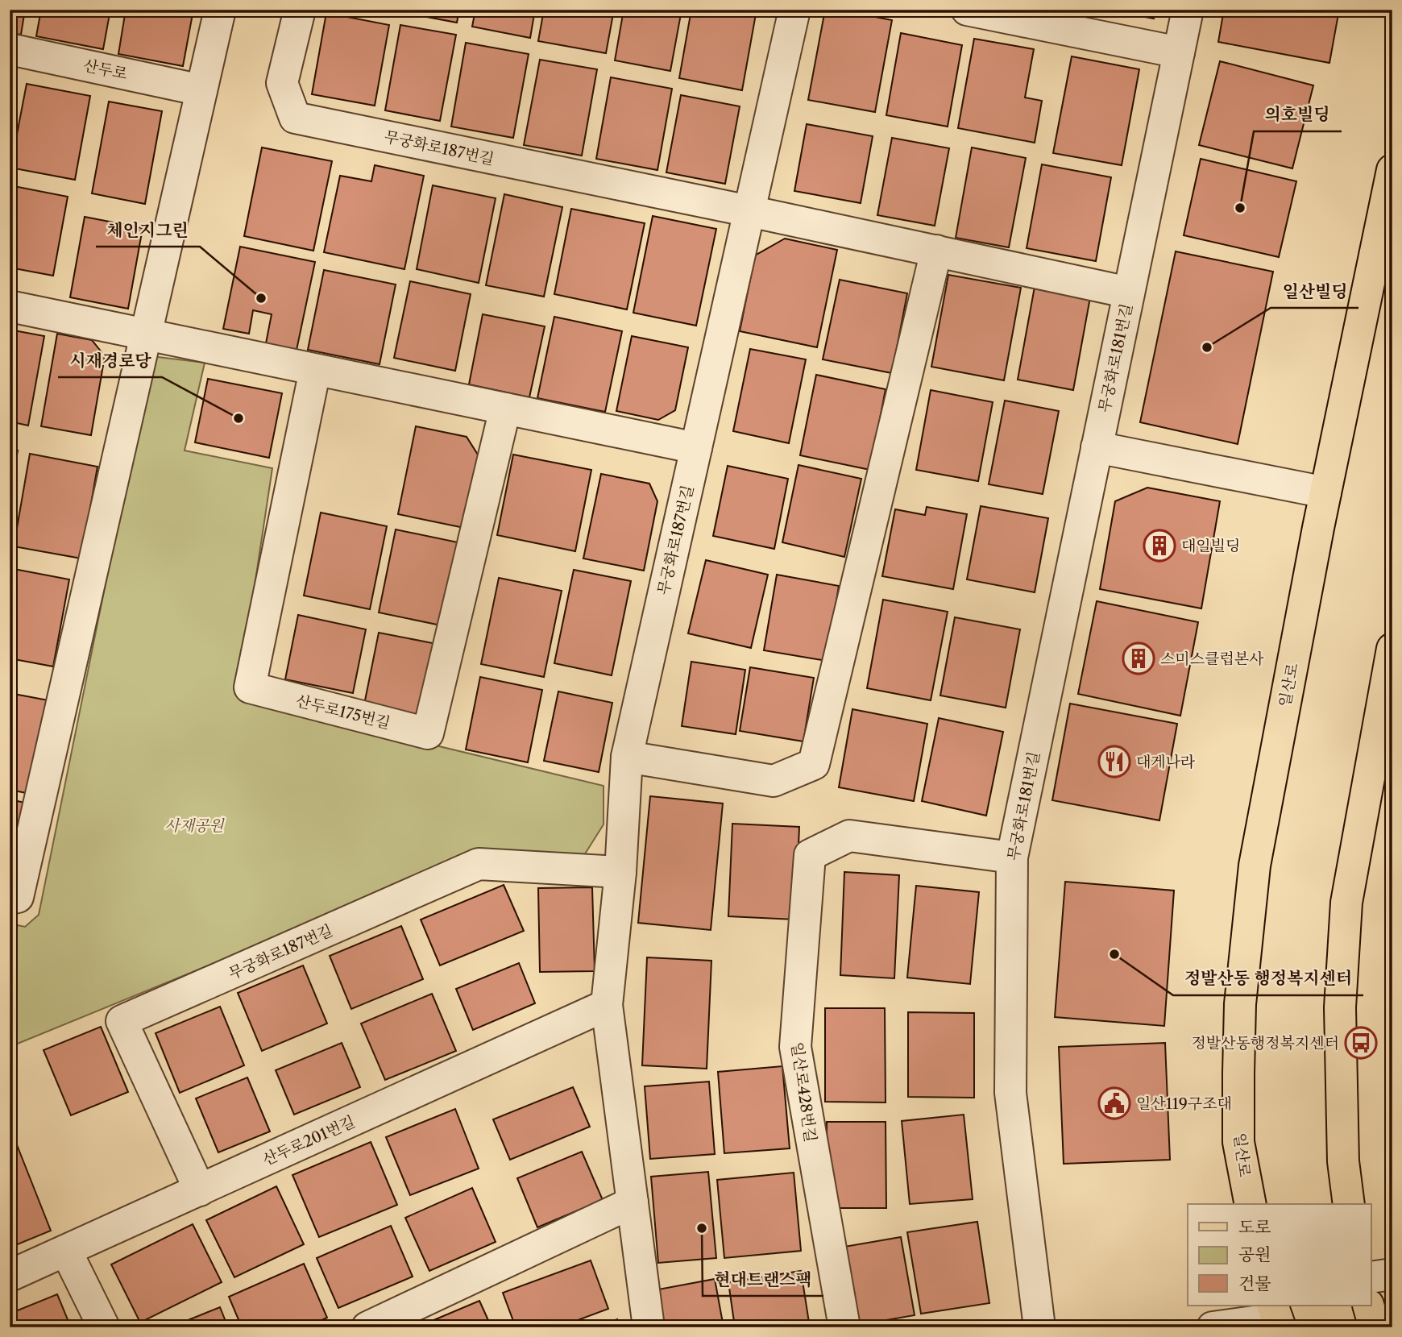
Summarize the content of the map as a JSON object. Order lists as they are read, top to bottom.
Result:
{
  "streets": {
    "main road": ["일산로"],
    "street": [
      "산두로",
      "무궁화로187번길",
      "무궁화로181번길",
      "산두로175번길",
      "일산로428번길",
      "산두로201번길"
    ]
  },
  "crossings": [
    ["무궁화로187번길", "무궁화로181번길"],
    ["무궁화로187번길", "산두로201번길"],
    ["무궁화로181번길", "일산로428번길"]
  ],
  "parks": ["사재공원"],
  "places": {
    "other": [
      "의호빌딩",
      "체인지그린",
      "일산빌딩",
      "시재경로당",
      "정발산동 행정복지센터",
      "현대트랜스팩"
    ],
    "building": ["대일빌딩", "스미스클럽본사"],
    "restaurant": ["대게나라"],
    "bus stop": ["정발산동행정복지센터"],
    "public building": ["일산119구조대"]
  },
  "legend": ["도로", "공원", "건물"]
}
